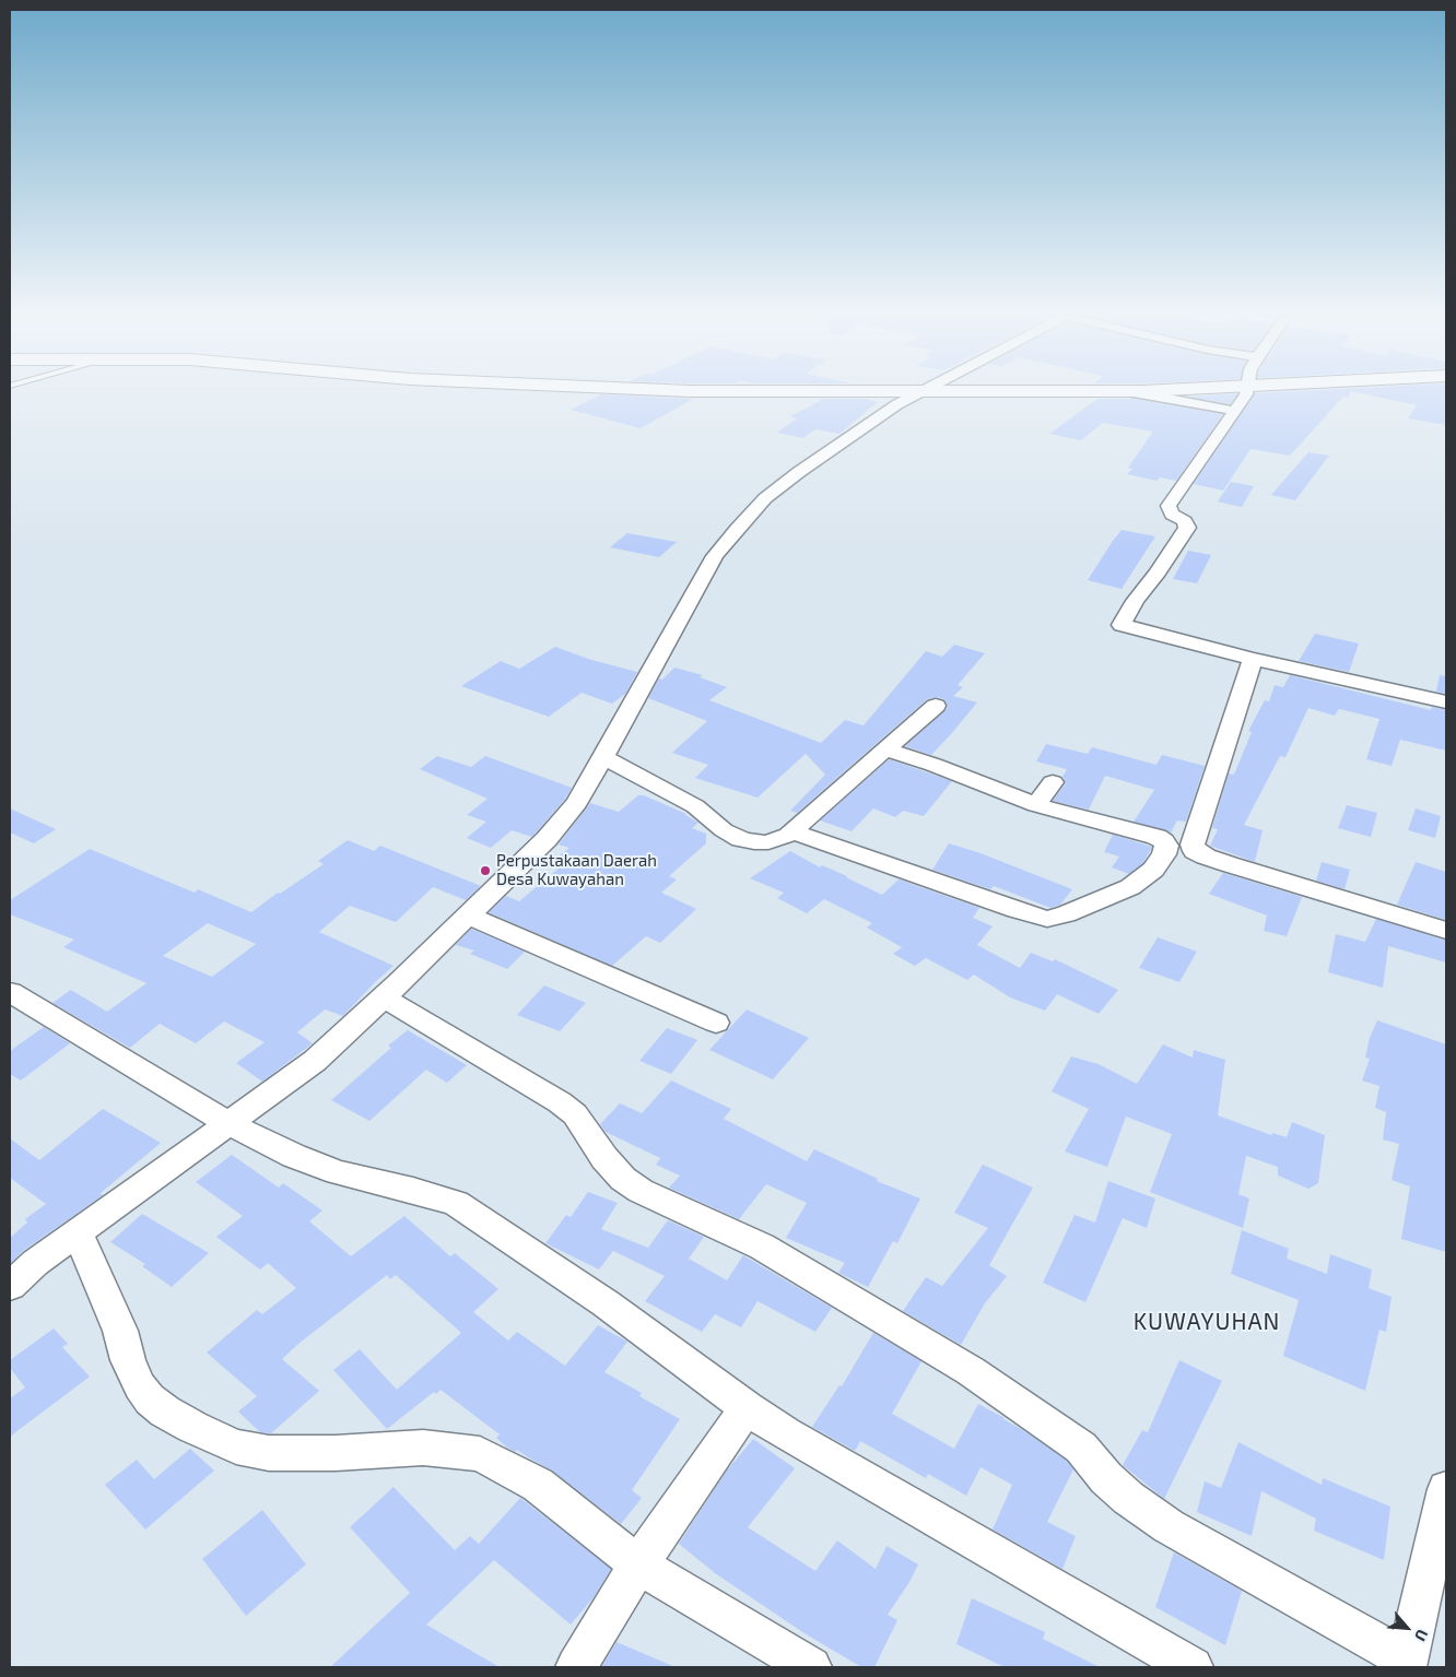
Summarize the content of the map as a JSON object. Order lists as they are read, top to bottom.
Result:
{
  "districts": ["KUWAYUHAN"],
  "places": ["Perpustakaan Daerah Desa Kuwayahan"],
  "north": "bottom right"
}
